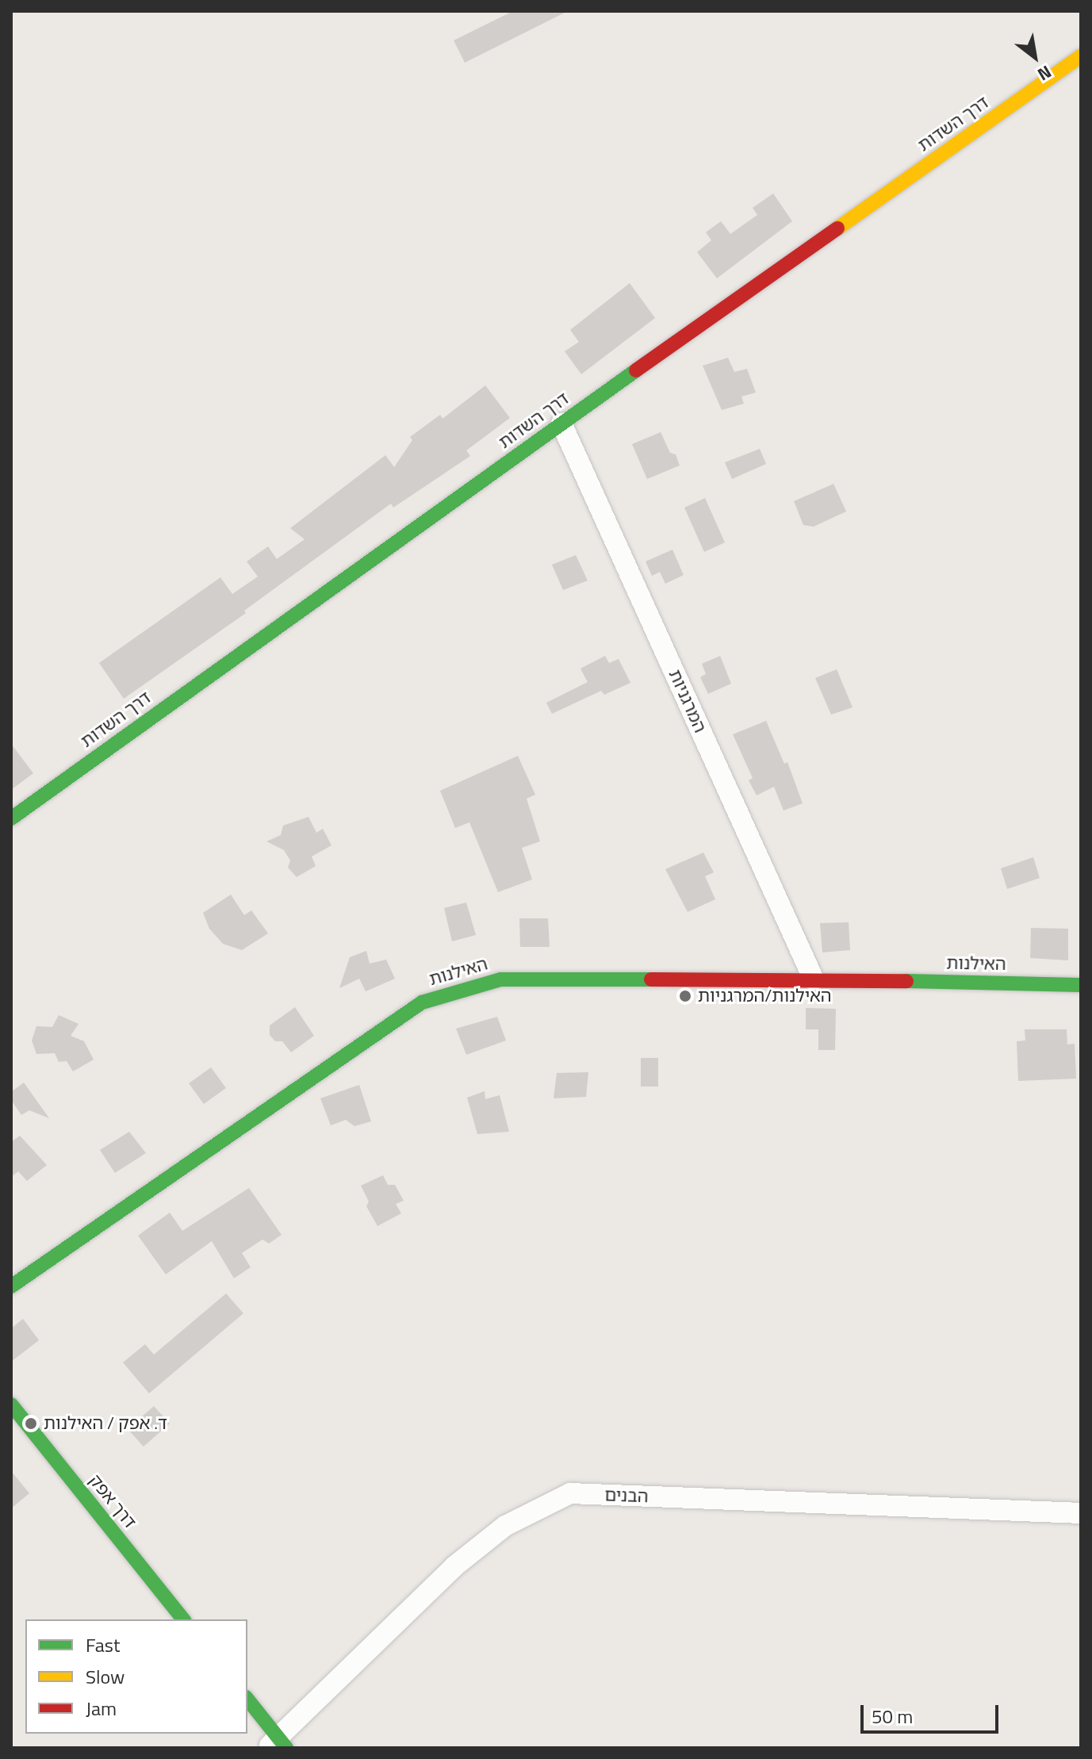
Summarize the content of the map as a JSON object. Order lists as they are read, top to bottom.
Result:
{
  "streets": {
    "street": [
      "דרך השדות",
      "המרגניות",
      "האילנות",
      "הבנים",
      "דרך אפק"
    ]
  },
  "crossings": [
    ["דרך השדות", "המרגניות"],
    ["המרגניות", "האילנות"]
  ],
  "places": ["האילנות/המרגניות", "ד. אפק / האילנות"],
  "legend": ["Fast", "Slow", "Jam"],
  "scale_bar": "50 m",
  "north": "bottom right"
}
